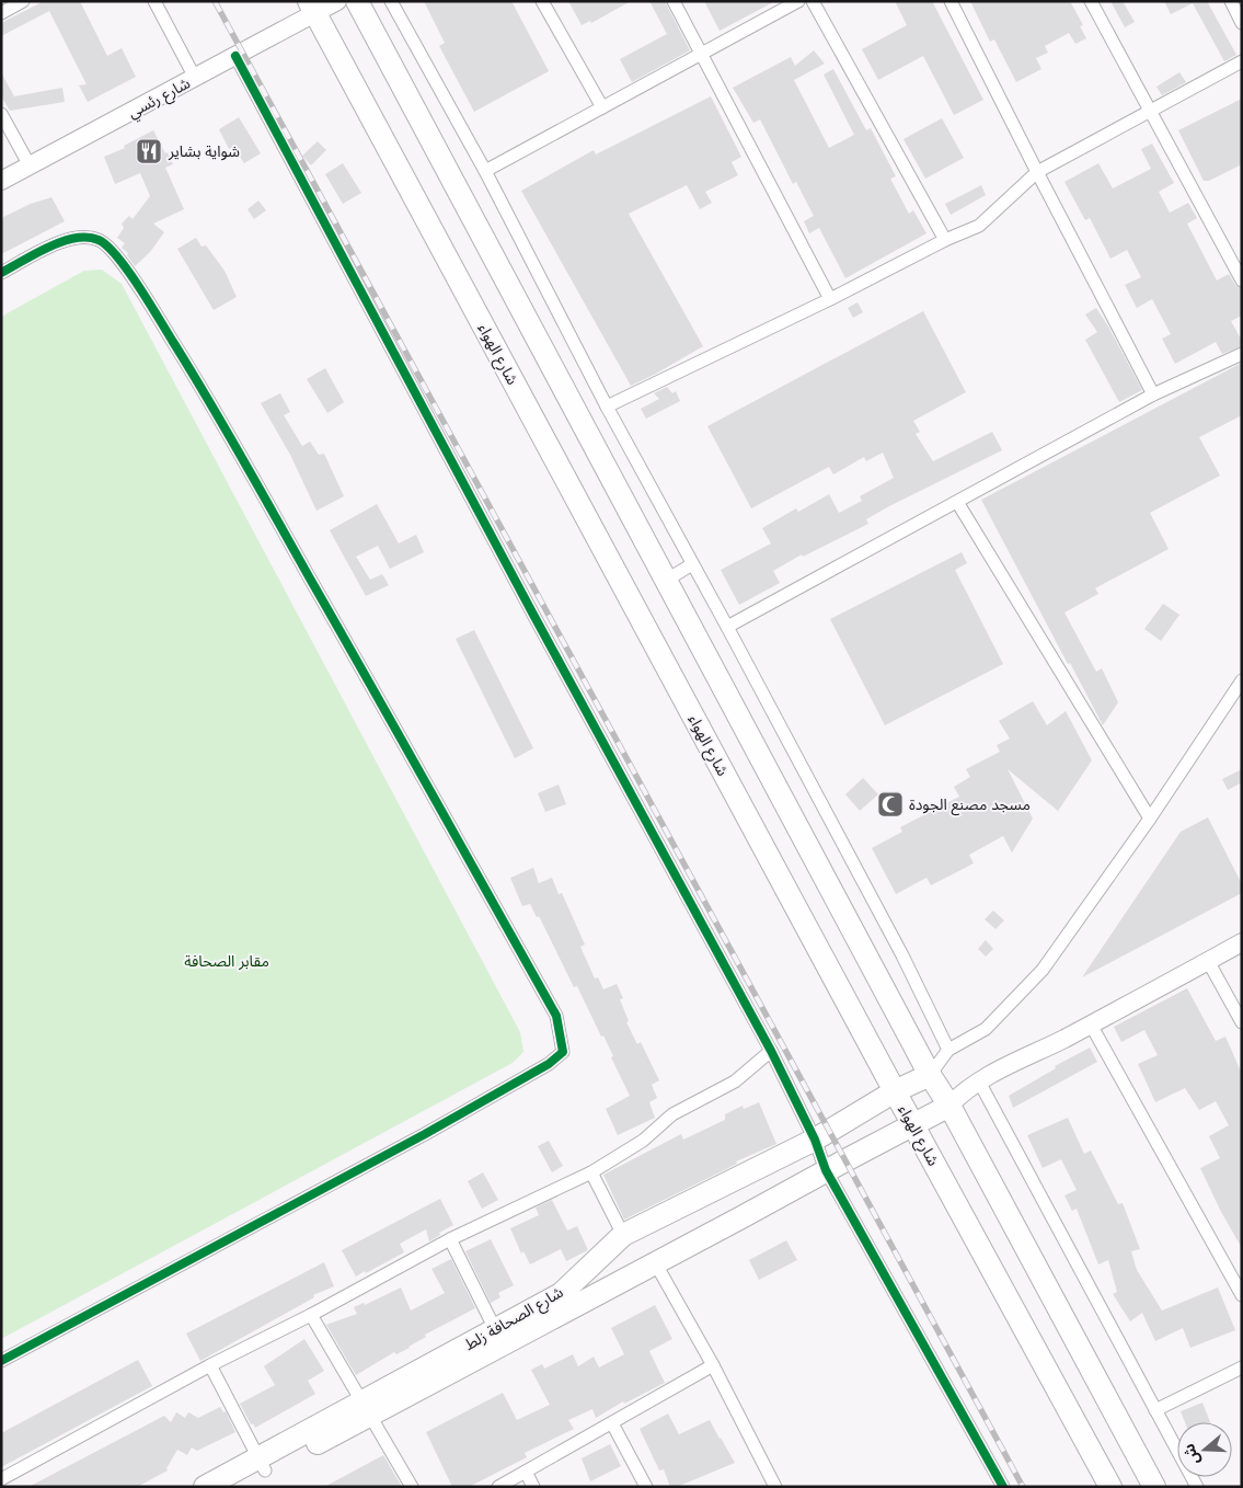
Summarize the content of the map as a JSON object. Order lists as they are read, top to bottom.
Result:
{
  "streets": {
    "highway": ["شارع الهواء", "شارع الصحافة زلط"],
    "street": ["شارع رئسي"]
  },
  "crossings": [
    ["شارع رئسي", "شارع الهواء"],
    ["شارع الهواء", "شارع الصحافة زلط"]
  ],
  "parks": ["مقابر الصحافة"],
  "places": {
    "restaurant": ["شواية بشاير"],
    "mosque": ["مسجد مصنع الجودة"]
  },
  "north": "left"
}
